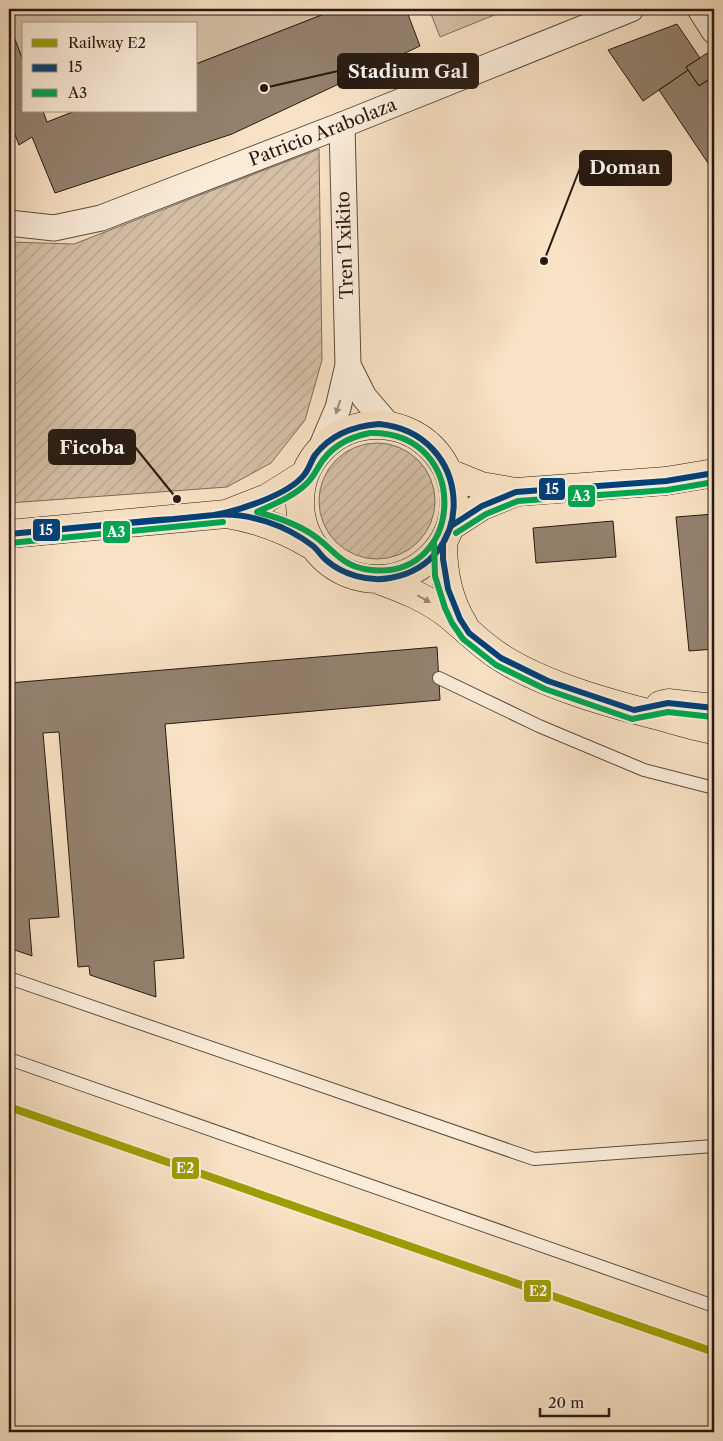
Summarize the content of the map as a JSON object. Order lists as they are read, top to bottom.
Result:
{
  "streets": {
    "street": ["Patricio Arabolaza", "Tren Txikito"]
  },
  "crossings": [
    ["Patricio Arabolaza", "Tren Txikito"]
  ],
  "places": ["Stadium Gal", "Doman", "Ficoba"],
  "lines": ["transit line 15", "transit line A3", "rail line E2"],
  "legend": ["Railway E2", "15", "A3"],
  "scale_bar": "20 m"
}
